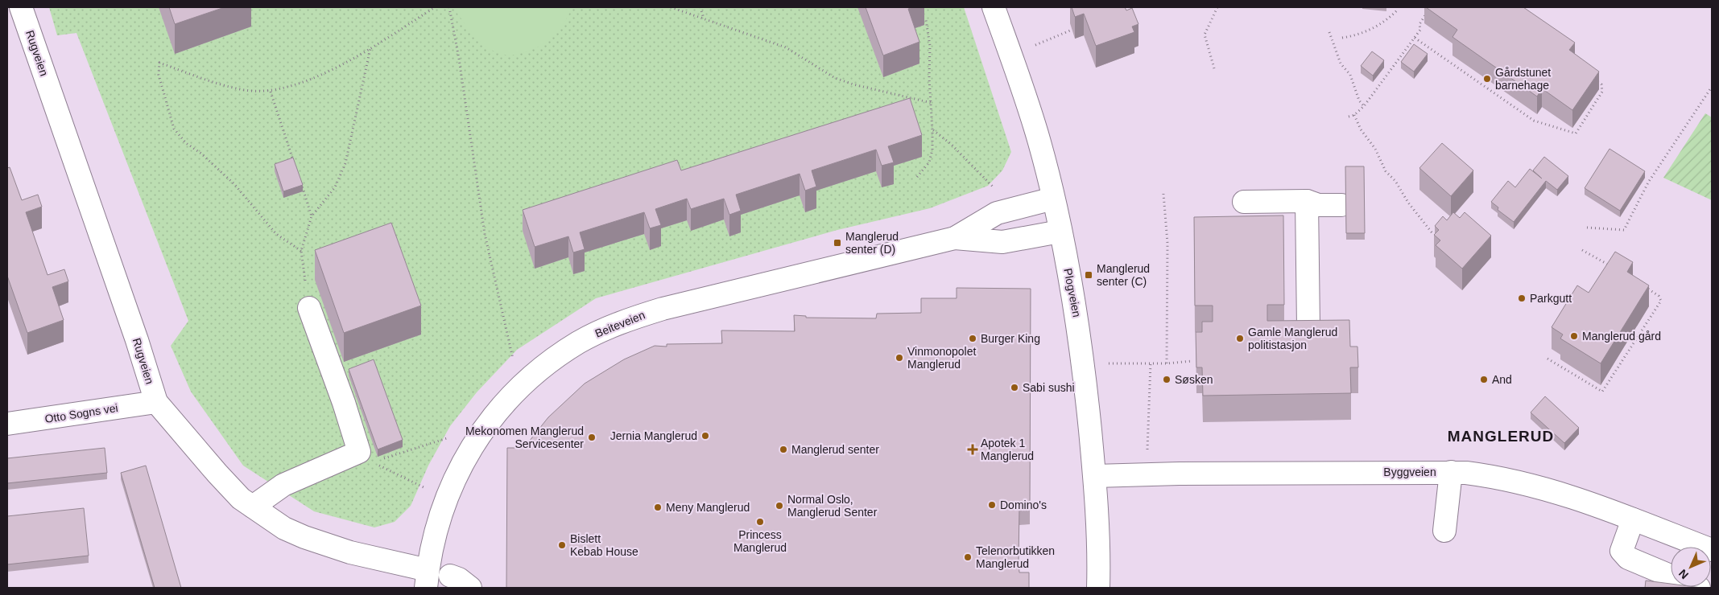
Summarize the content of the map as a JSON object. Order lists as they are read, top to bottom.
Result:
{
  "streets": {
    "street": [
      "Rugveien",
      "Plogveien",
      "Beiteveien",
      "Otto Sogns vei",
      "Byggveien"
    ]
  },
  "crossings": [
    ["Rugveien", "Beiteveien"],
    ["Rugveien", "Otto Sogns vei"],
    ["Plogveien", "Beiteveien"],
    ["Plogveien", "Byggveien"]
  ],
  "districts": ["MANGLERUD"],
  "places": {
    "other": [
      "Gårdstunet barnehage",
      "Parkgutt",
      "Manglerud gård",
      "Burger King",
      "Gamle Manglerud politistasjon",
      "Vinmonopolet Manglerud",
      "Søsken",
      "And",
      "Sabi sushi",
      "Jernia Manglerud",
      "Mekonomen Manglerud Servicesenter",
      "Manglerud senter",
      "Domino's",
      "Normal Oslo, Manglerud Senter",
      "Meny Manglerud",
      "Princess Manglerud",
      "Bislett Kebab House",
      "Telenorbutikken Manglerud"
    ],
    "transit": ["Manglerud senter (D)", "Manglerud senter (C)"],
    "health": ["Apotek 1 Manglerud"]
  },
  "north": "bottom left"
}
